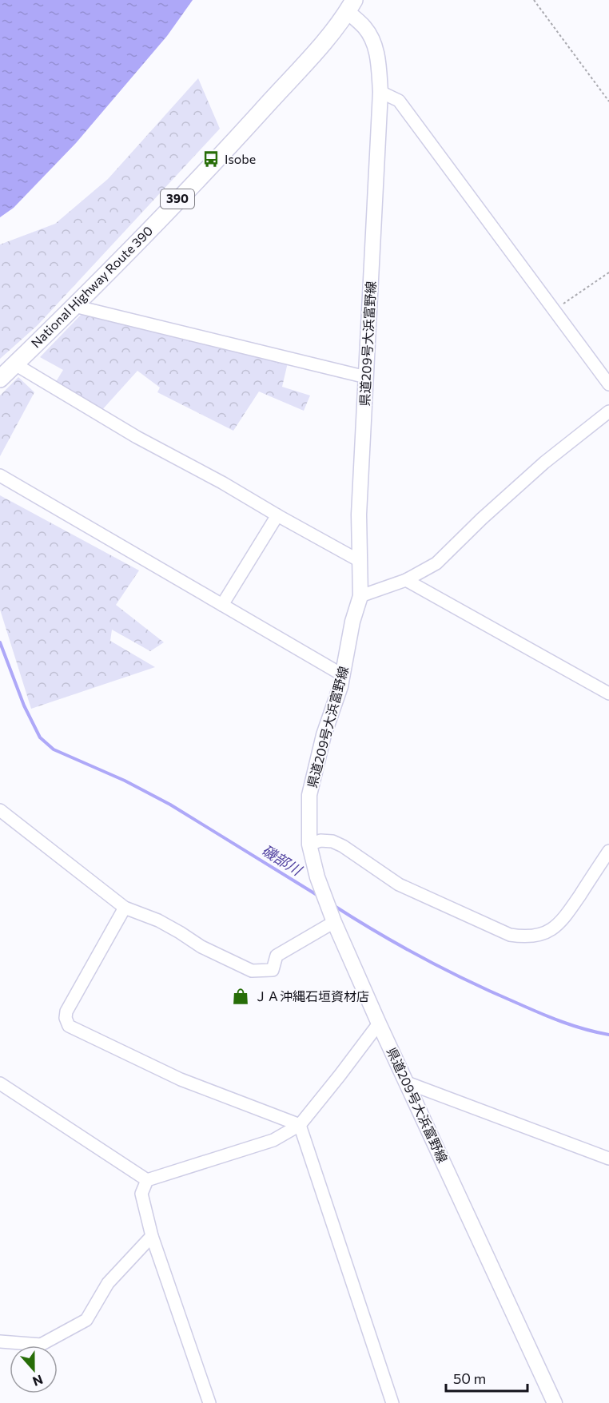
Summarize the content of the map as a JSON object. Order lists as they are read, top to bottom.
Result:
{
  "streets": {
    "highway": ["390", "National Highway Route 390"],
    "main road": ["県道209号大浜富野線"]
  },
  "crossings": [
    ["National Highway Route 390", "県道209号大浜富野線"]
  ],
  "water": ["磯部川"],
  "places": {
    "bus stop": ["Isobe"],
    "shop": ["ＪＡ沖縄石垣資材店"]
  },
  "scale_bar": "50 m",
  "north": "bottom"
}
